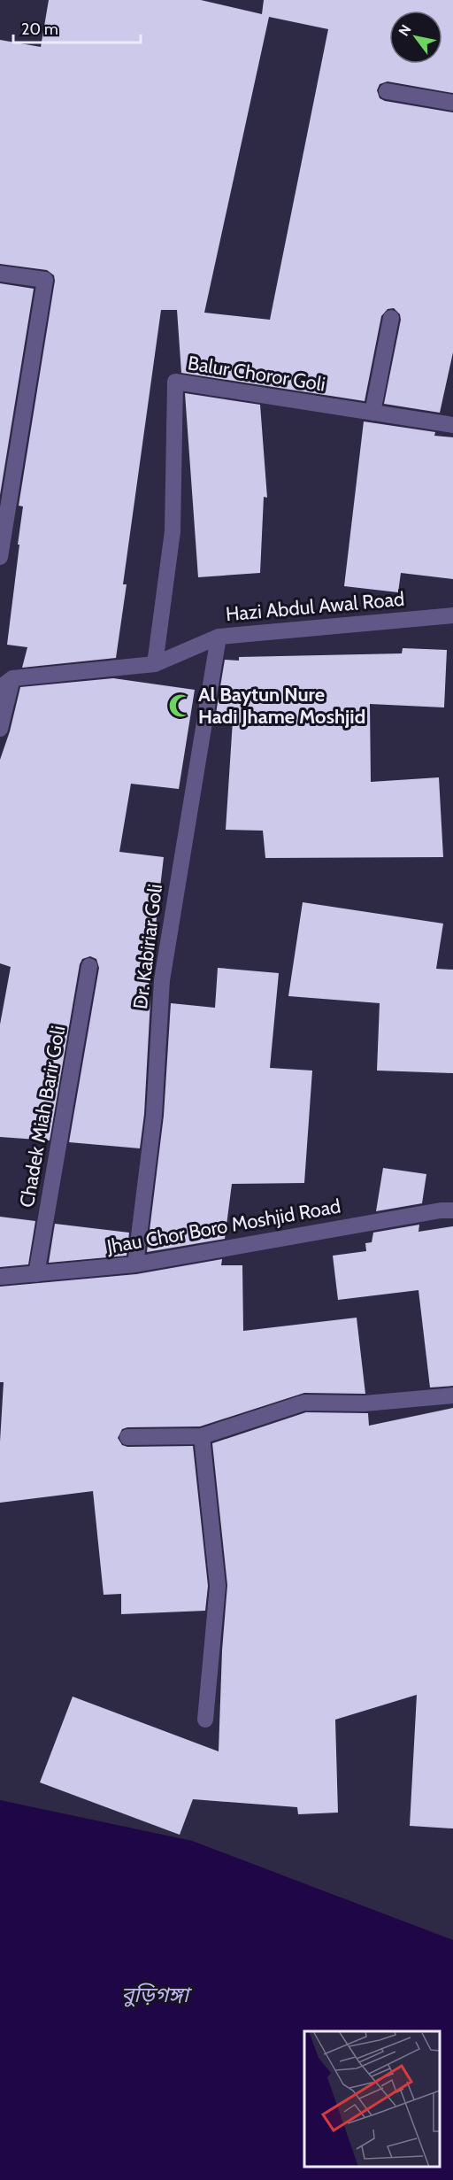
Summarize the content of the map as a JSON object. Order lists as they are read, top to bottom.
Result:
{
  "streets": {
    "street": [
      "Balur Choror Goli",
      "Hazi Abdul Awal Road",
      "Dr. Kabiriar Goli",
      "Chadek Miah Barir Goli",
      "Jhau Chor Boro Moshjid Road"
    ]
  },
  "crossings": [
    ["Balur Choror Goli", "Hazi Abdul Awal Road"],
    ["Hazi Abdul Awal Road", "Dr. Kabiriar Goli"],
    ["Dr. Kabiriar Goli", "Jhau Chor Boro Moshjid Road"],
    ["Chadek Miah Barir Goli", "Jhau Chor Boro Moshjid Road"]
  ],
  "water": ["বুড়িগঙ্গা"],
  "places": {
    "mosque": ["Al Baytun Nure Hadi Jhame Moshjid"]
  },
  "scale_bar": "20 m",
  "north": "top left"
}
